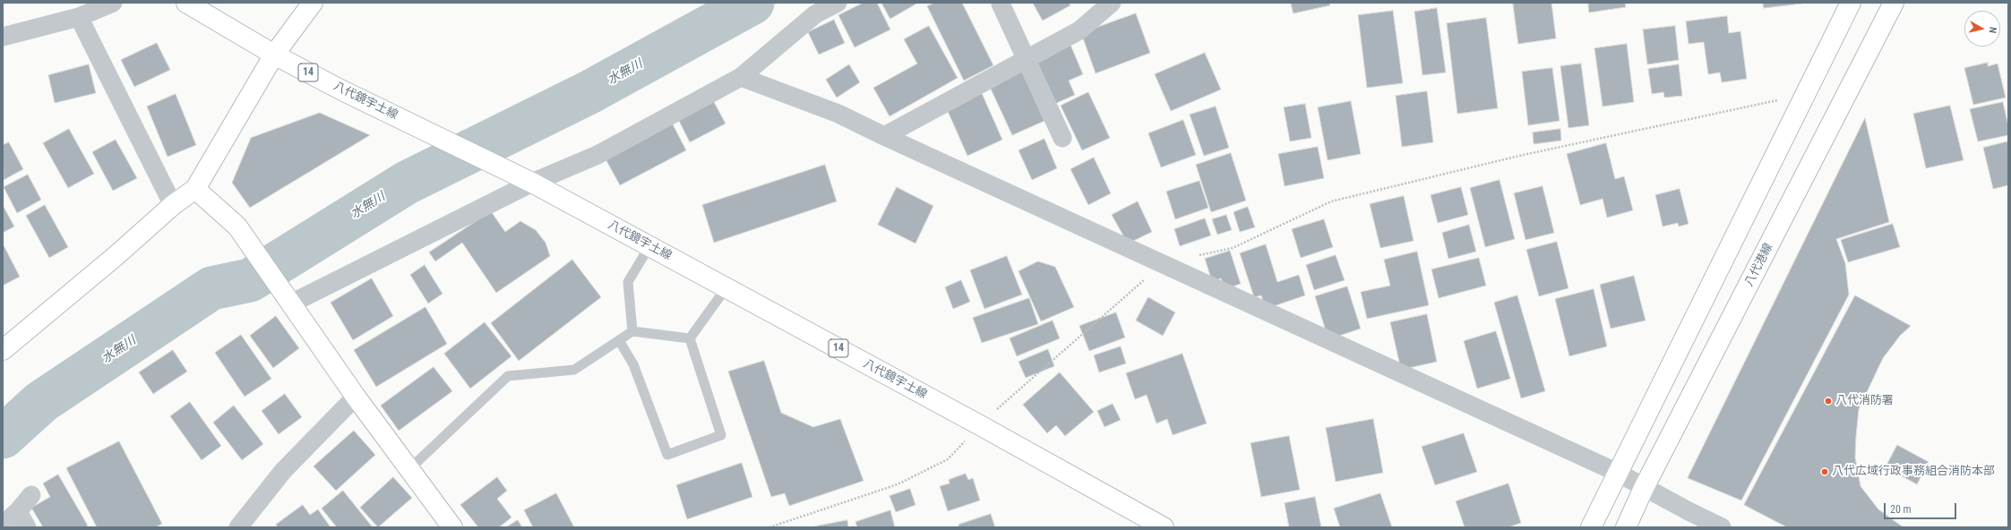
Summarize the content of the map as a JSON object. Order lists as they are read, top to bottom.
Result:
{
  "streets": {
    "main road": ["14", "八代鏡宇土線", "八代港線"]
  },
  "water": ["水無川"],
  "places": ["八代消防署", "八代広域行政事務組合消防本部"],
  "scale_bar": "20 m",
  "north": "right"
}
